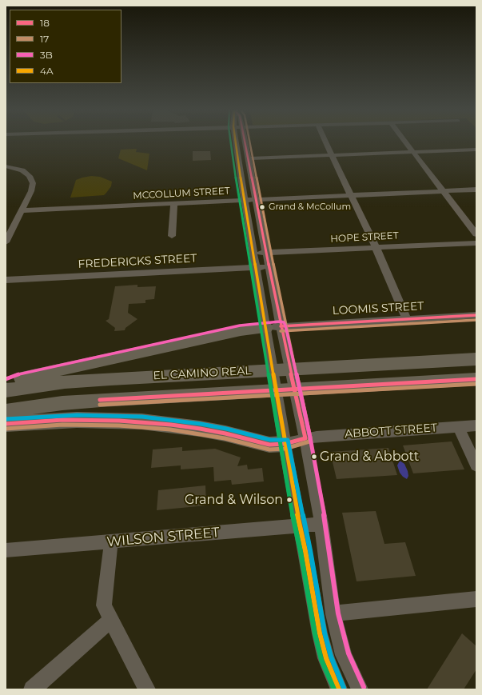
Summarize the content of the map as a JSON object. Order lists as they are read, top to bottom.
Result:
{
  "streets": {
    "highway": ["EL CAMINO REAL"],
    "street": [
      "MCCOLLUM STREET",
      "HOPE STREET",
      "FREDERICKS STREET",
      "LOOMIS STREET",
      "ABBOTT STREET",
      "WILSON STREET"
    ]
  },
  "places": ["Grand & McCollum", "Grand & Abbott", "Grand & Wilson"],
  "lines": [
    "transit line 18",
    "transit line 17",
    "transit line 4A",
    "transit line 3B"
  ],
  "legend": [
    "18",
    "17",
    "3B",
    "4A"
  ]
}
